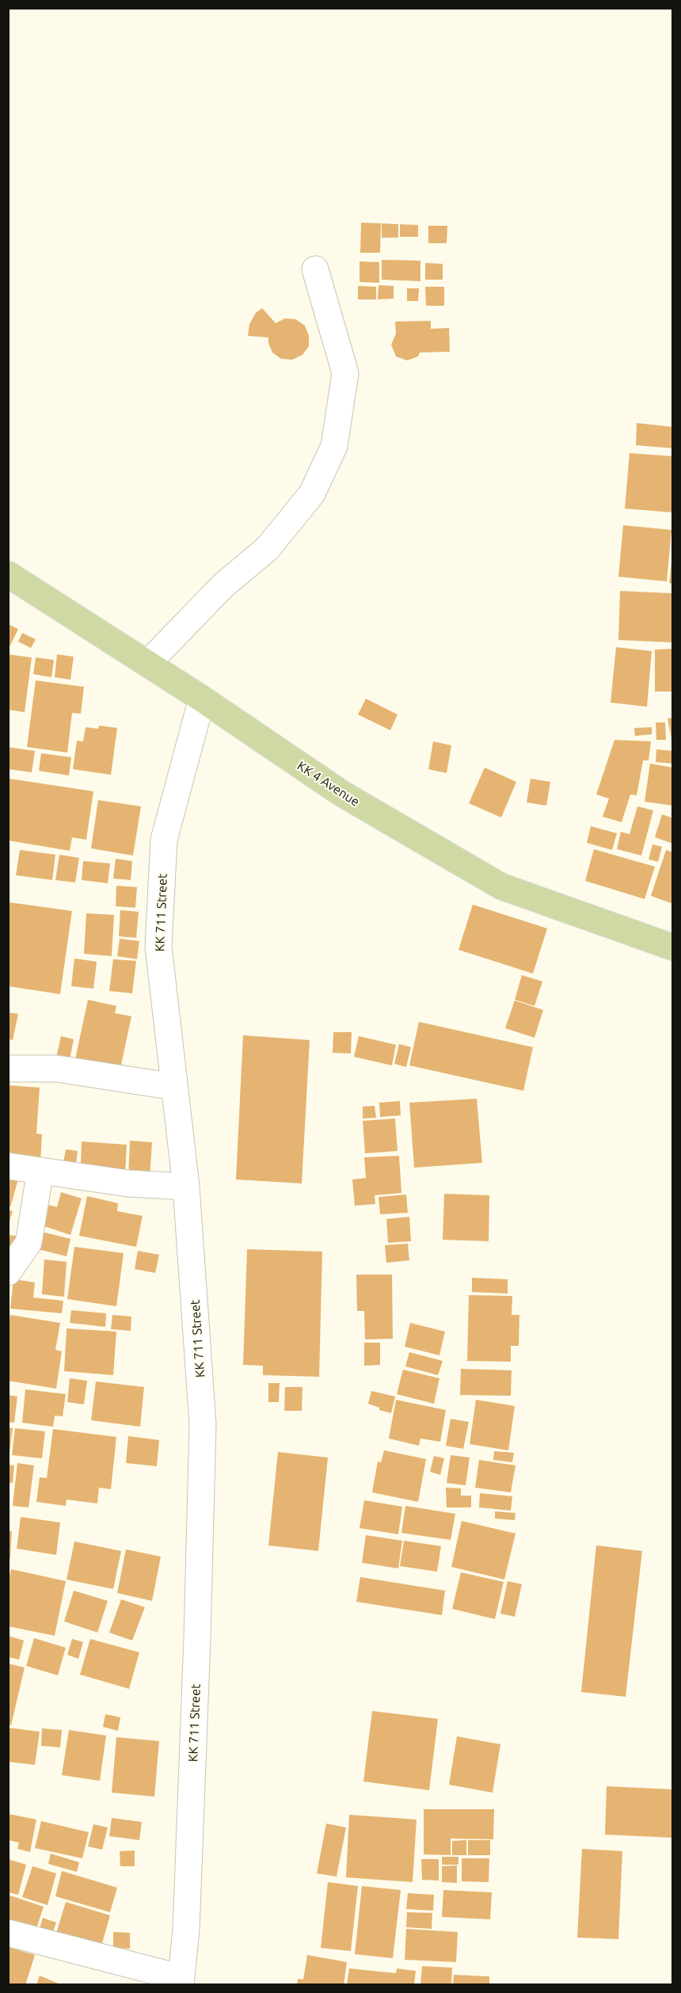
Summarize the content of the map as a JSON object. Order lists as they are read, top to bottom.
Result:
{
  "streets": {
    "main road": ["KK 4 Avenue"],
    "street": ["KK 711 Street"]
  },
  "crossings": [
    ["KK 4 Avenue", "KK 711 Street"]
  ]
}
